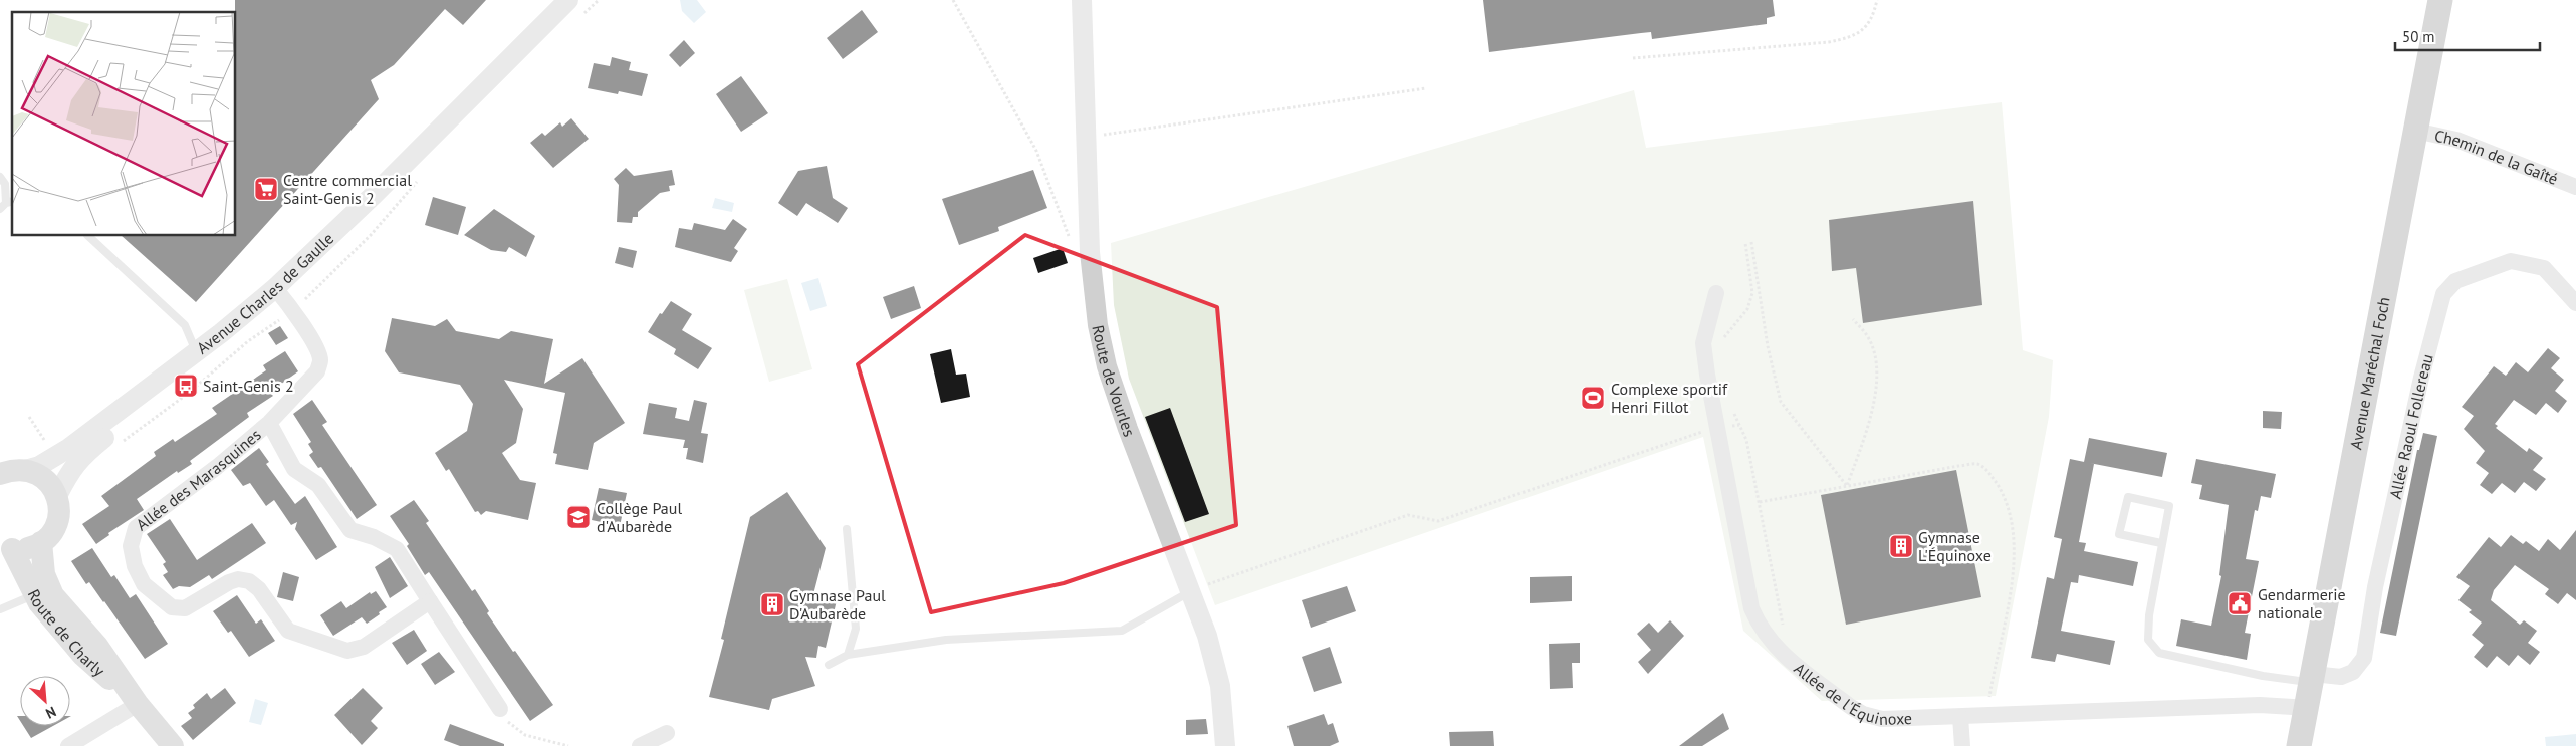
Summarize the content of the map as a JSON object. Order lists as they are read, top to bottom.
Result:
{
  "streets": {
    "main road": ["Avenue Maréchal Foch", "Route de Charly"],
    "street": [
      "Chemin de la Gaîté",
      "Avenue Charles de Gaulle",
      "Route de Vourles",
      "Allée Raoul Follereau",
      "Allée des Marasquines",
      "Allée de l'Équinoxe"
    ]
  },
  "crossings": [
    ["Chemin de la Gaîté", "Avenue Maréchal Foch"],
    ["Avenue Charles de Gaulle", "Allée des Marasquines"],
    ["Avenue Maréchal Foch", "Allée Raoul Follereau"],
    ["Avenue Maréchal Foch", "Allée de l'Équinoxe"]
  ],
  "places": {
    "supermarket": ["Centre commercial Saint-Genis 2"],
    "bus stop": ["Saint-Genis 2"],
    "sports": ["Complexe sportif Henri Fillot"],
    "school or university": ["Collège Paul d'Aubarède"],
    "building": ["Gymnase L'Équinoxe", "Gymnase Paul D'Aubarède"],
    "public building": ["Gendarmerie nationale"]
  },
  "scale_bar": "50 m",
  "north": "bottom right"
}
